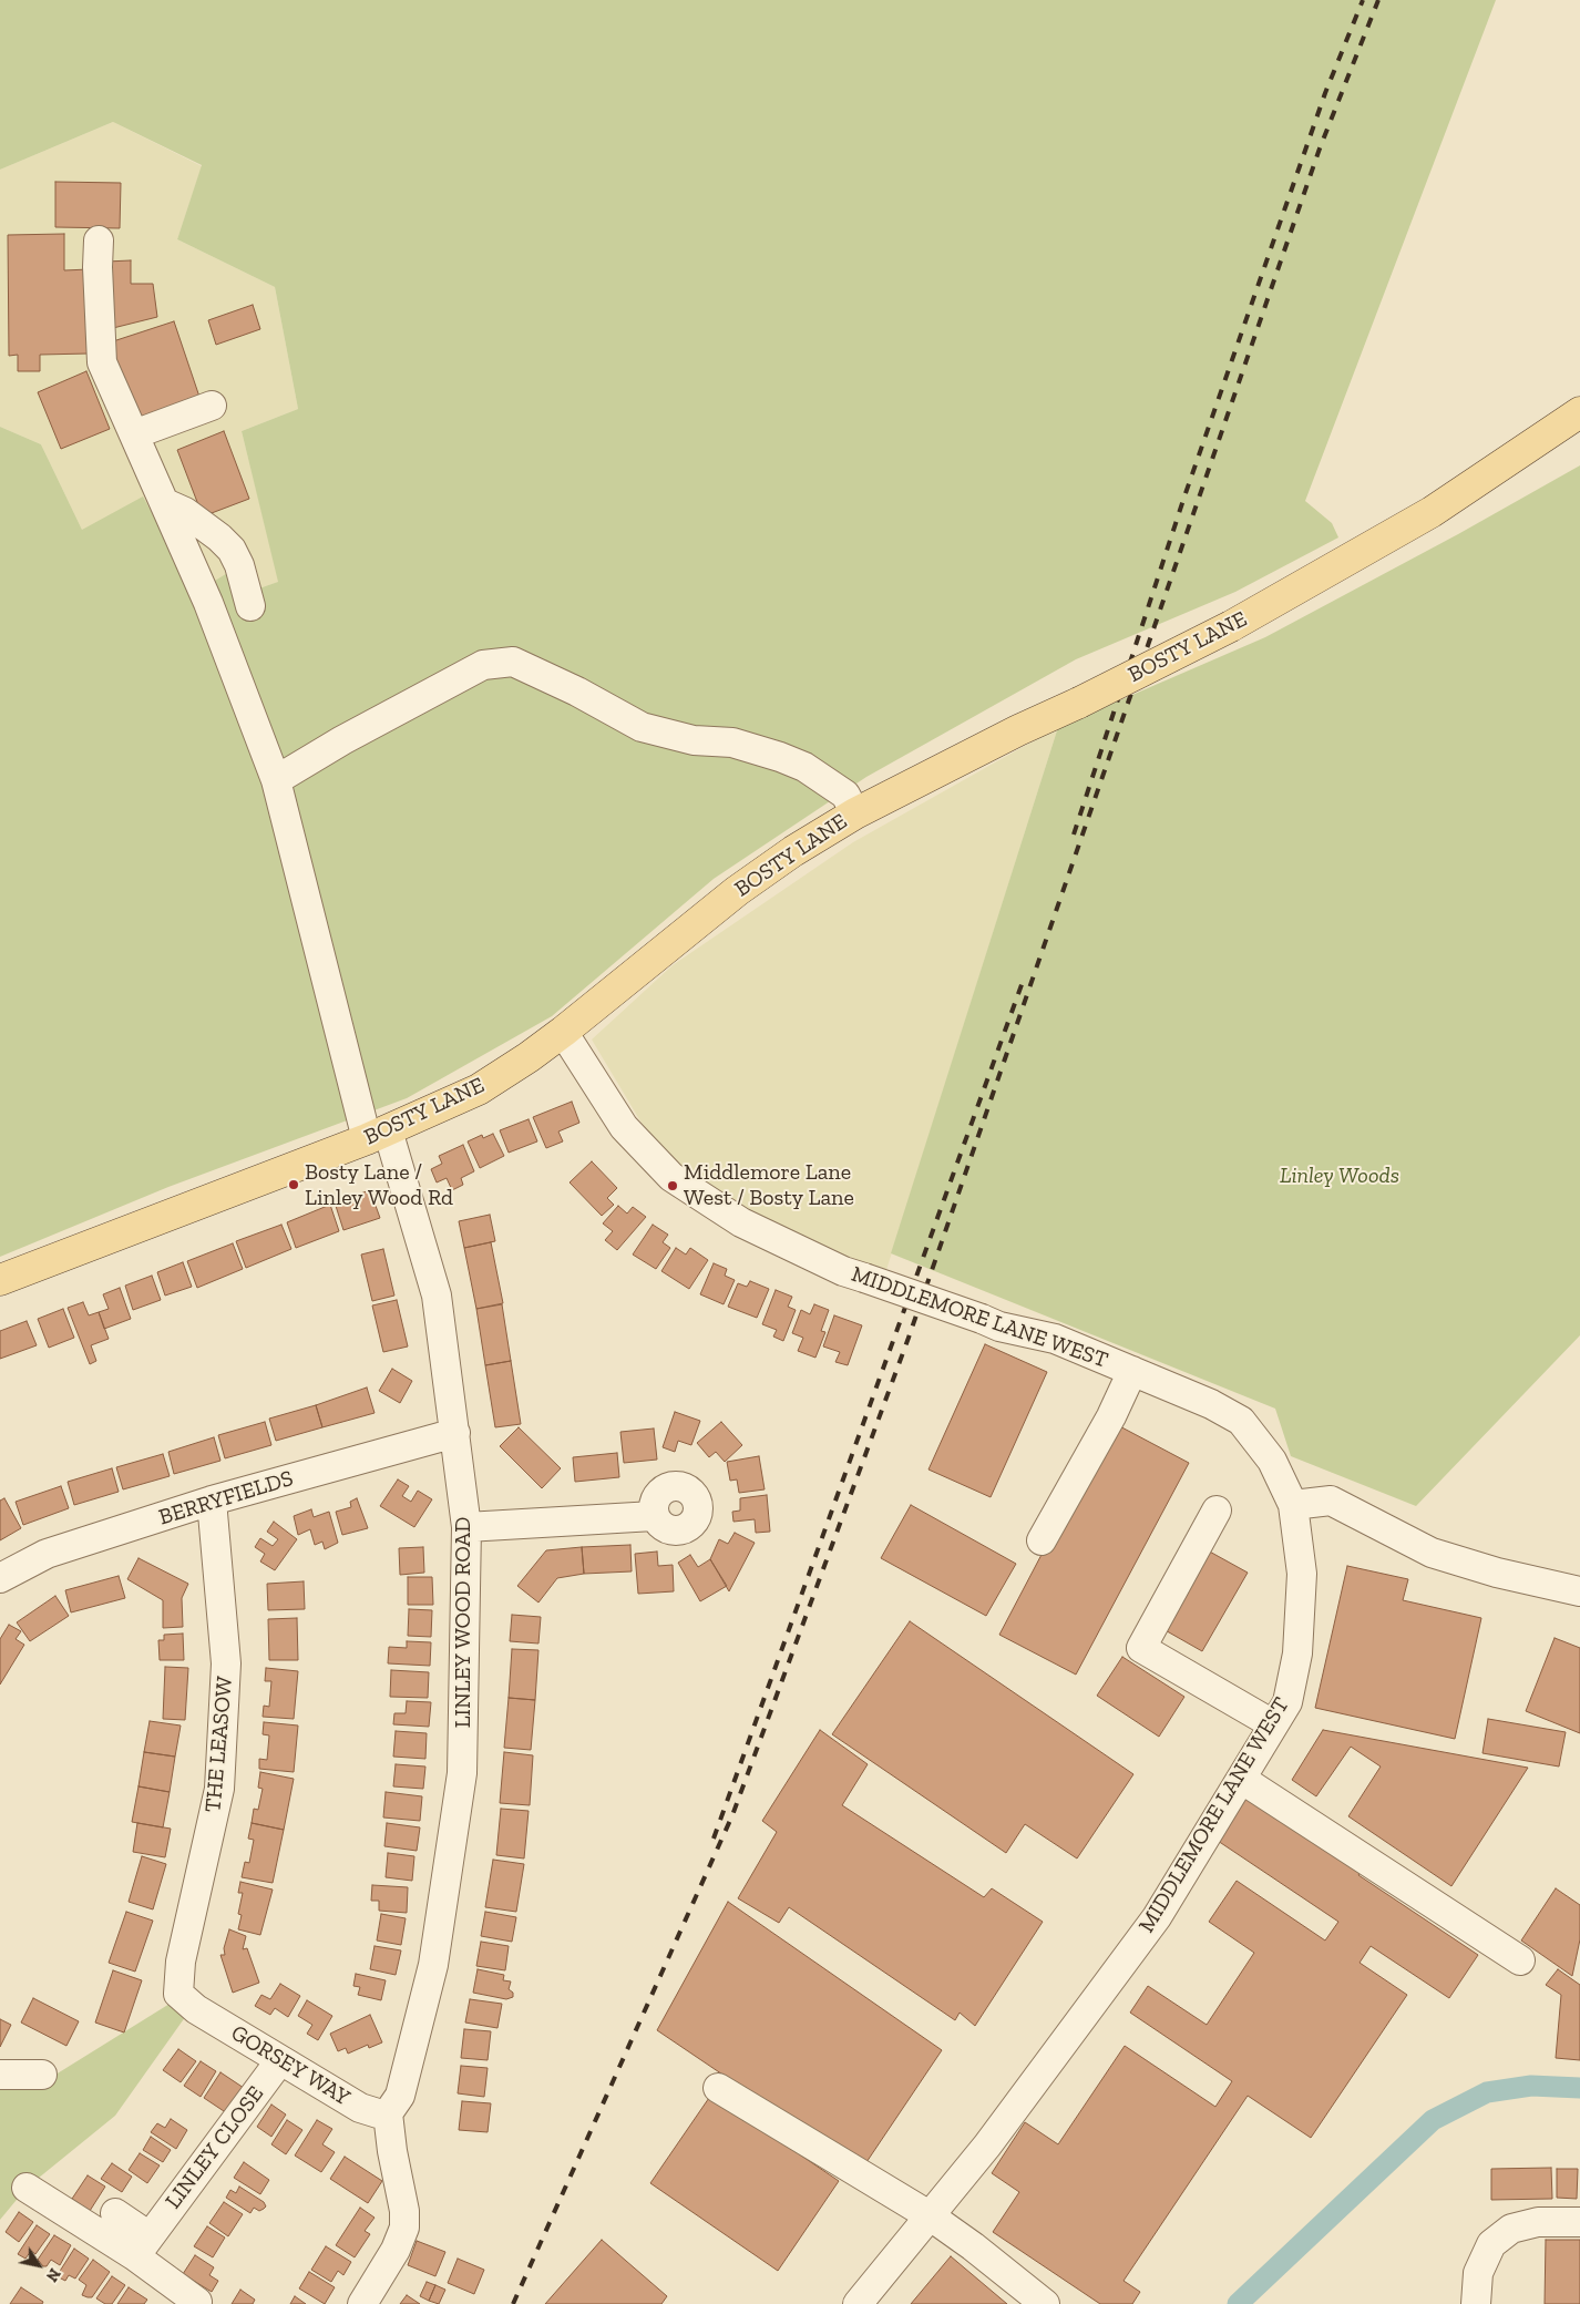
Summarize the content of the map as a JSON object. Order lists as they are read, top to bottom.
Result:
{
  "streets": {
    "main road": ["BOSTY LANE"],
    "street": [
      "MIDDLEMORE LANE WEST",
      "BERRYFIELDS",
      "LINLEY WOOD ROAD",
      "THE LEASOW",
      "GORSEY WAY",
      "LINLEY CLOSE"
    ]
  },
  "crossings": [
    ["BOSTY LANE", "MIDDLEMORE LANE WEST"],
    ["BOSTY LANE", "LINLEY WOOD ROAD"],
    ["BERRYFIELDS", "LINLEY WOOD ROAD"],
    ["BERRYFIELDS", "THE LEASOW"],
    ["LINLEY WOOD ROAD", "GORSEY WAY"],
    ["THE LEASOW", "GORSEY WAY"],
    ["GORSEY WAY", "LINLEY CLOSE"]
  ],
  "parks": ["Linley Woods"],
  "places": ["Bosty Lane / Linley Wood Rd", "Middlemore Lane West / Bosty Lane"],
  "north": "bottom right"
}
